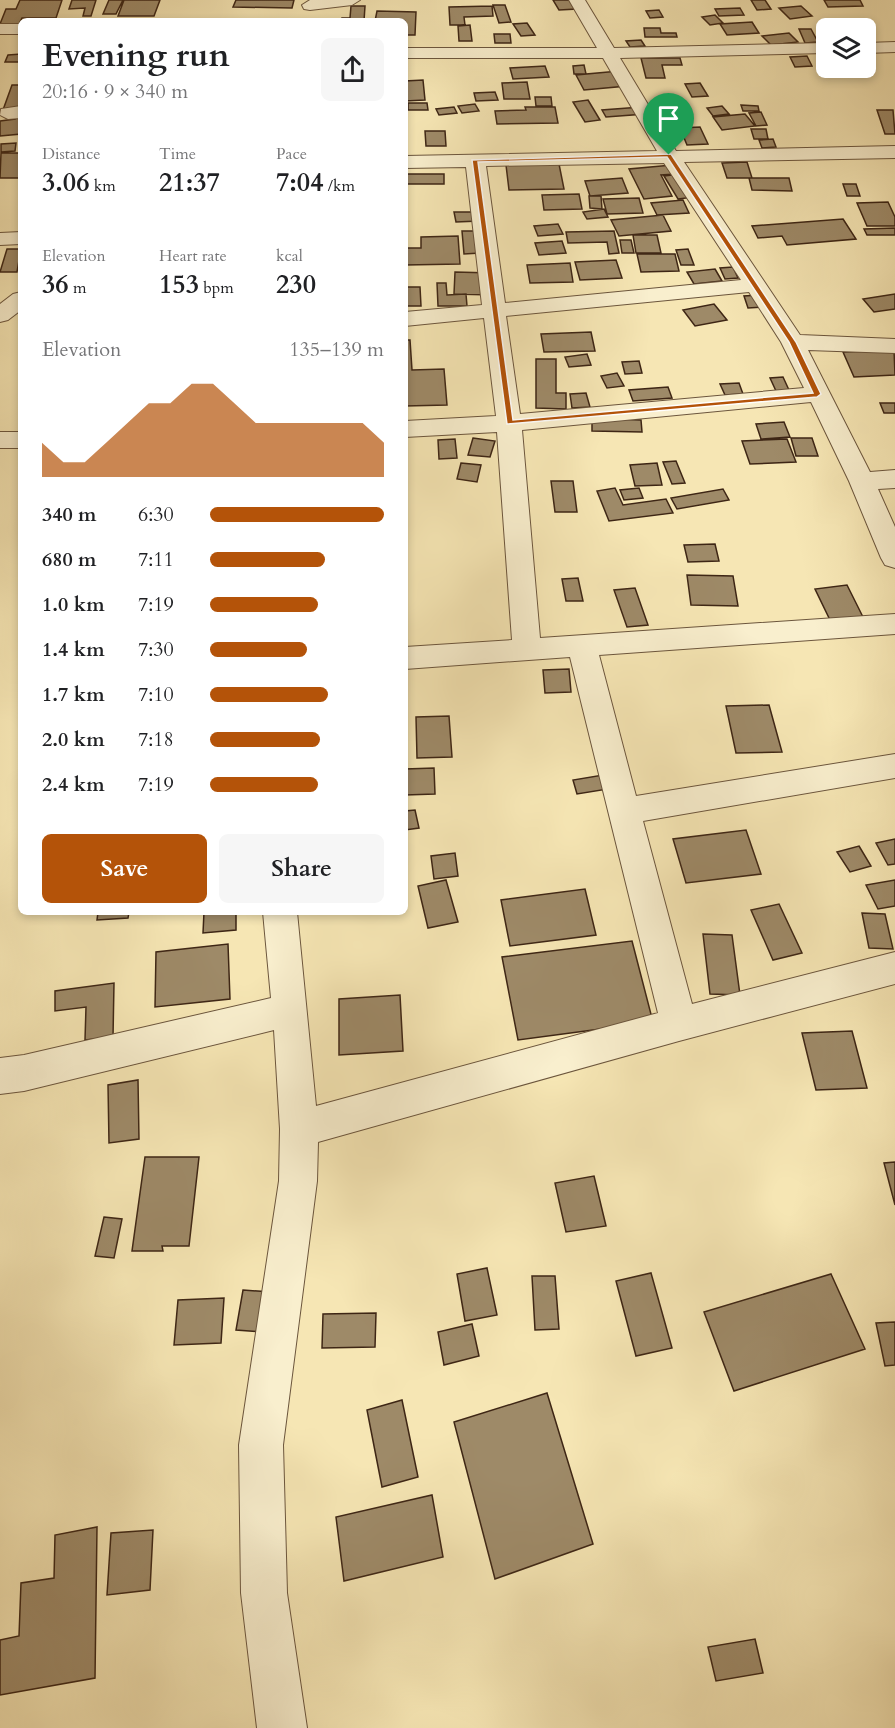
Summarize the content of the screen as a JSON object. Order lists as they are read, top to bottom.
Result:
{
  "page": {
    "heading": ["Evening run", "20:16 · 9 × 340 m"],
    "stats": [
      ["Distance", "3.06 km"],
      ["Time", "21:37"],
      ["Pace", "7:04 /km"],
      ["Elevation", "36 m"],
      ["Heart rate", "153 bpm"],
      ["kcal", "230"]
    ],
    "chart": ["Elevation", "135–139 m"],
    "list": [
      {
        "name": "340 m",
        "note": "6:30"
      },
      {
        "name": "680 m",
        "note": "7:11"
      },
      {
        "name": "1.0 km",
        "note": "7:19"
      },
      {
        "name": "1.4 km",
        "note": "7:30"
      },
      {
        "name": "1.7 km",
        "note": "7:10"
      },
      {
        "name": "2.0 km",
        "note": "7:18"
      },
      {
        "name": "2.4 km",
        "note": "7:19"
      }
    ],
    "buttons": ["Save", "Share"]
  }
}
